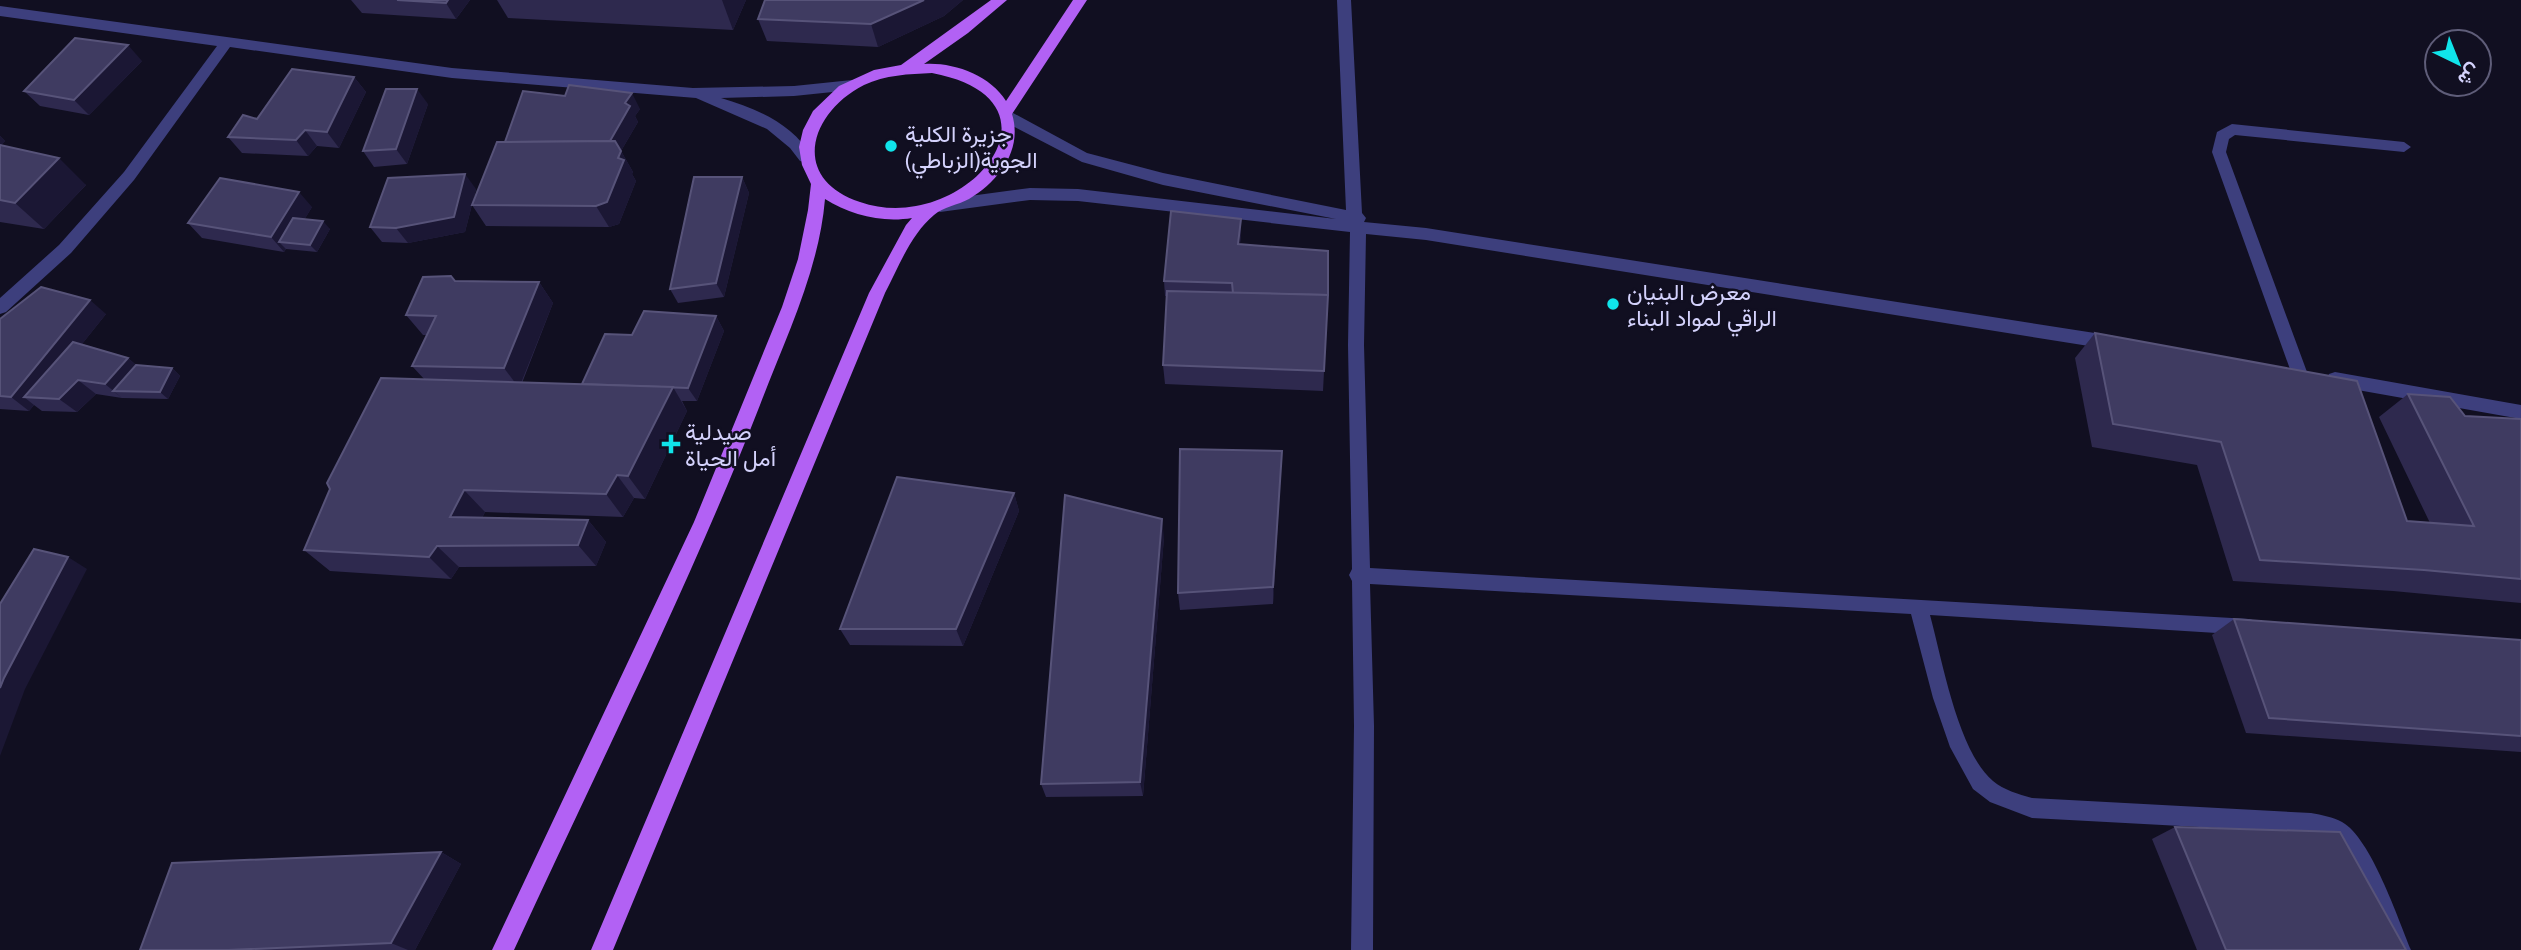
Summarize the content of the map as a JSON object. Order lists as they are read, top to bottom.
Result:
{
  "places": {
    "other": ["جزيرة الكلية الجوية(الزباطي)", "معرض البنيان الراقي لمواد البناء"],
    "health": ["صيدلية أمل الحياة"]
  },
  "north": "bottom right"
}
